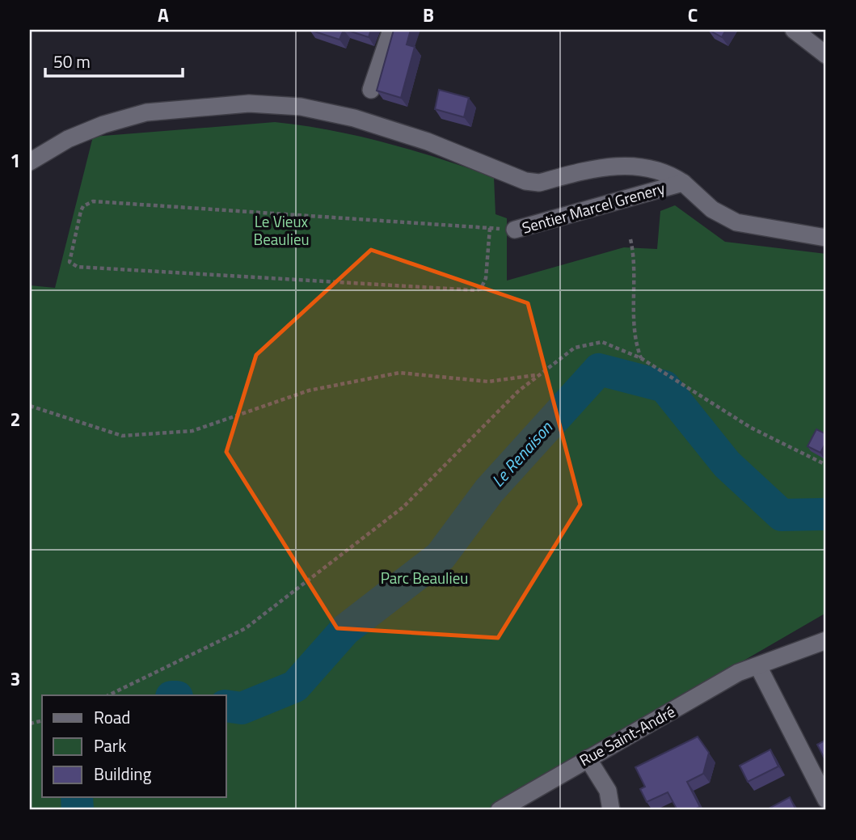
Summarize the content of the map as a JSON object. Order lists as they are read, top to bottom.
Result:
{
  "streets": {
    "street": ["Sentier Marcel Grenery", "Rue Saint-André"]
  },
  "water": ["Le Renaison"],
  "parks": ["Le Vieux Beaulieu", "Parc Beaulieu"],
  "legend": ["Road", "Park", "Building"],
  "scale_bar": "50 m",
  "grid": {
    "columns": ["A", "B", "C"],
    "rows": ["1", "2", "3"]
  }
}
